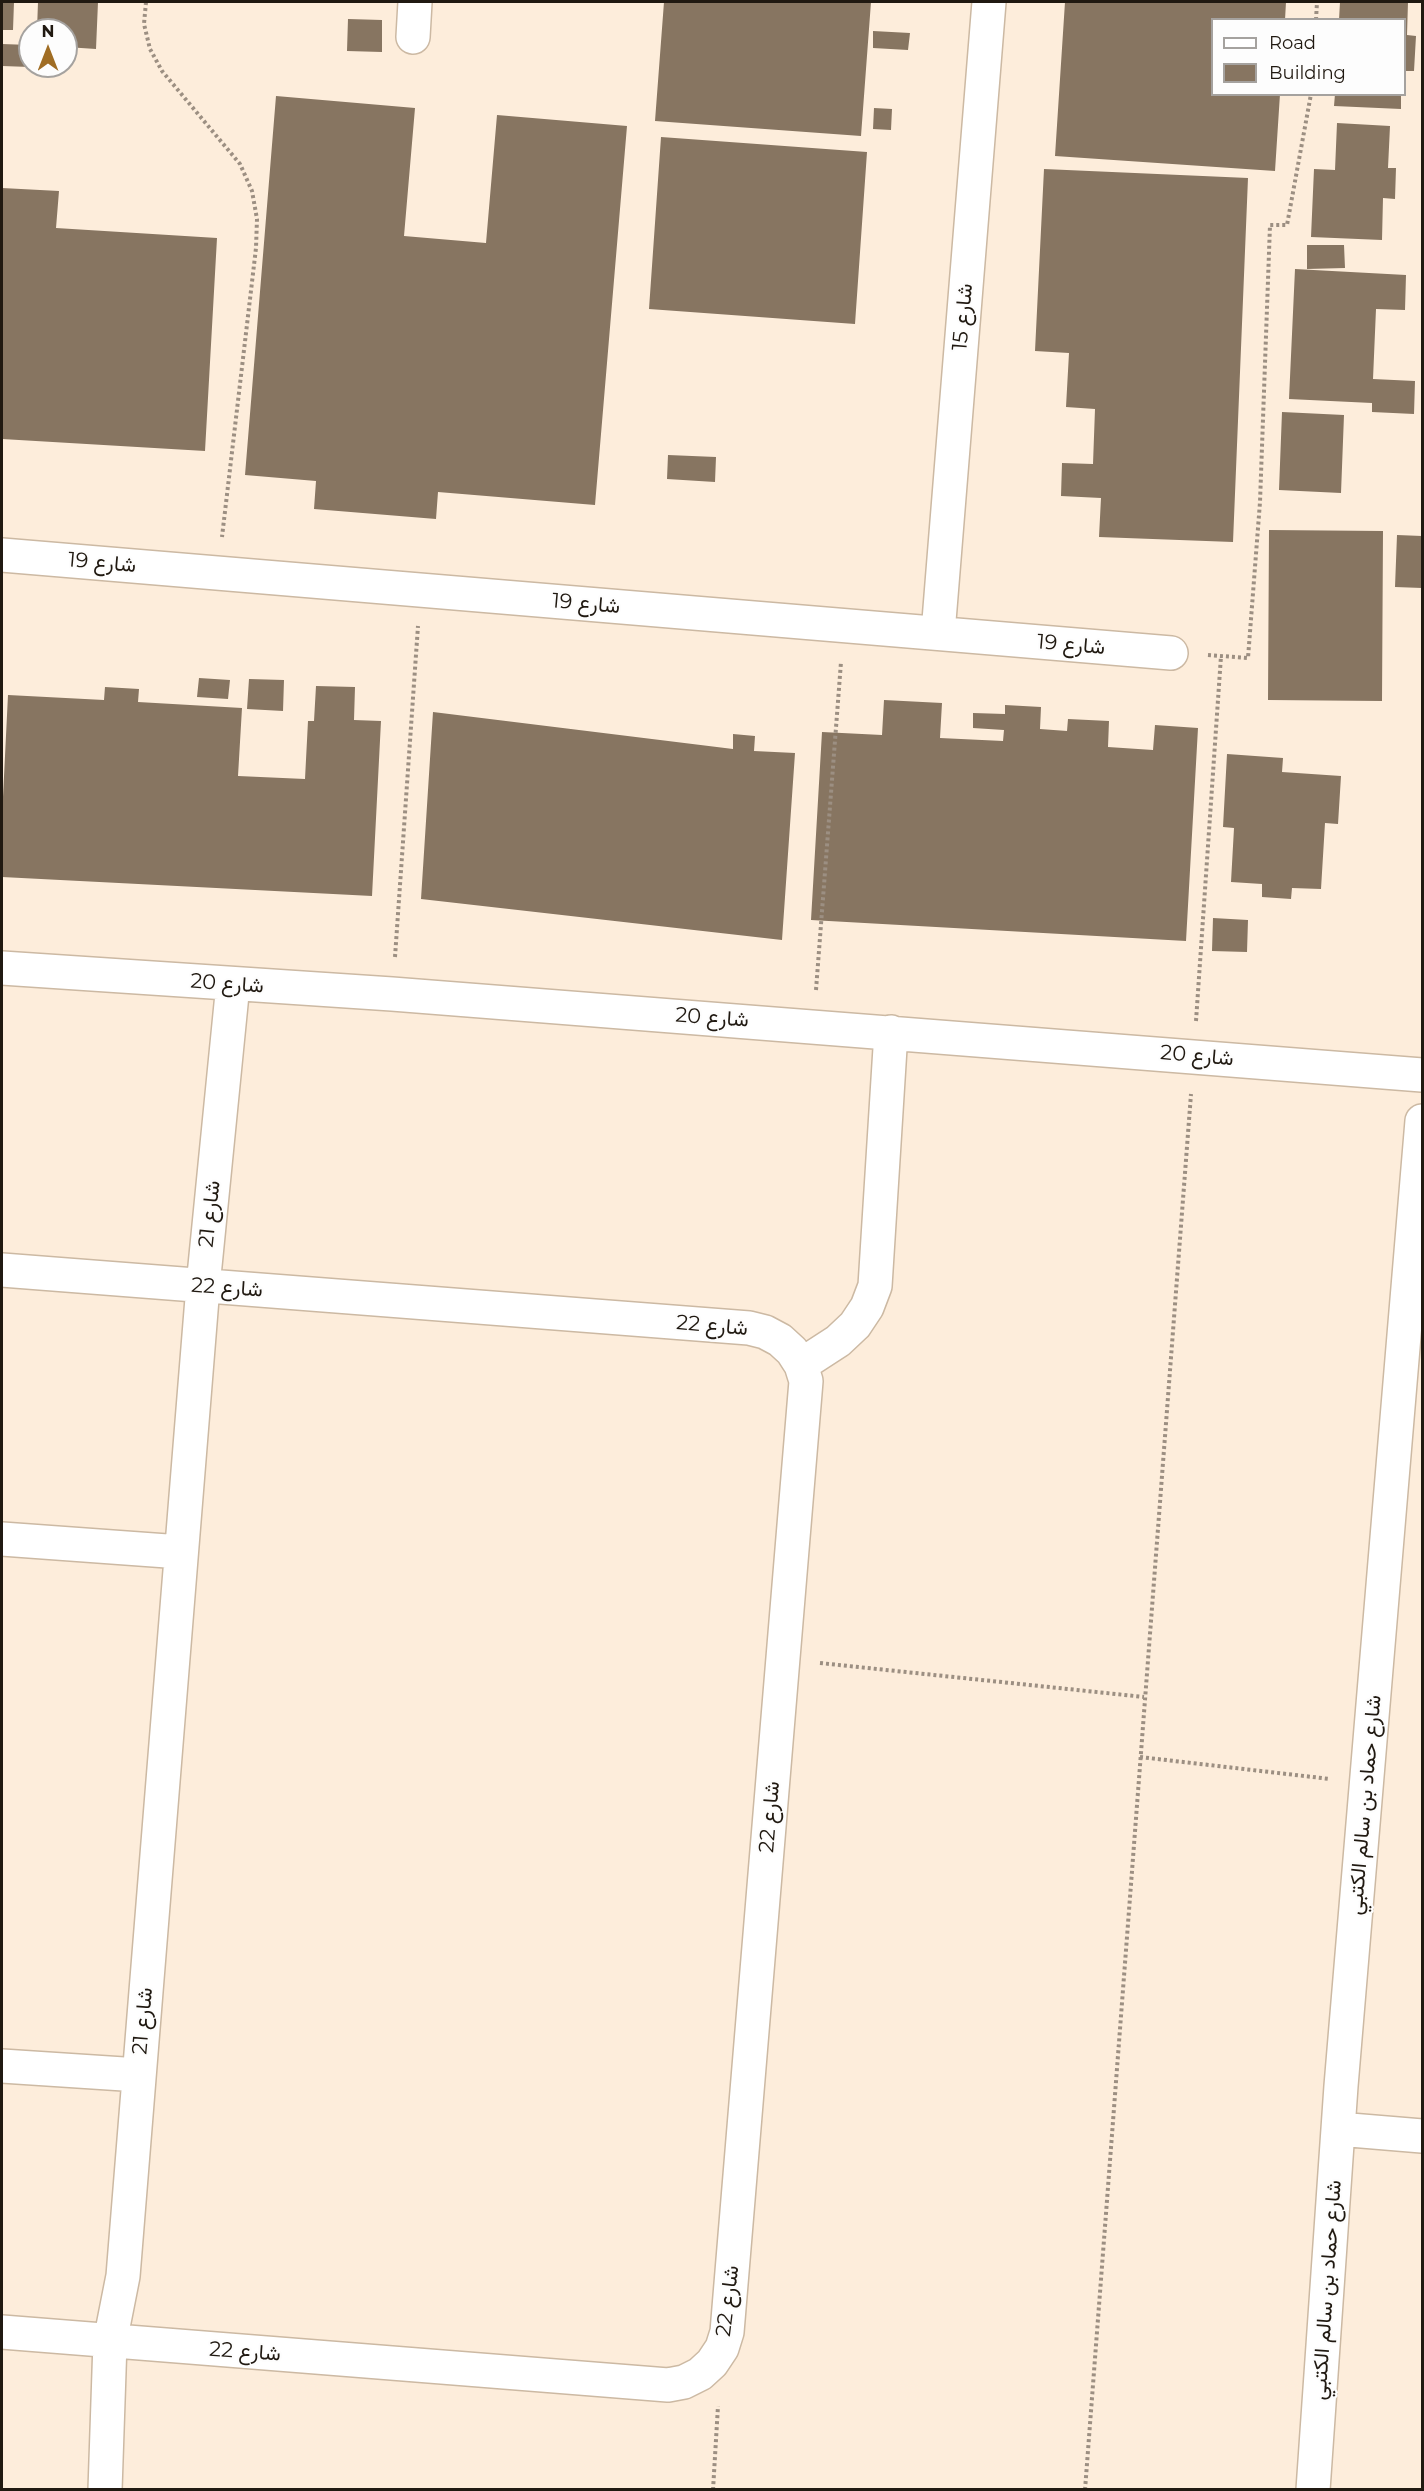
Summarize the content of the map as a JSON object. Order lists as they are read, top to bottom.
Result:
{
  "streets": {
    "street": [
      "شارع 15",
      "شارع 19",
      "شارع 20",
      "شارع 21",
      "شارع 22",
      "شارع حماد بن سالم الكتبي"
    ]
  },
  "crossings": [
    ["شارع 15", "شارع 19"],
    ["شارع 20", "شارع 21"],
    ["شارع 21", "شارع 22"]
  ],
  "legend": ["Road", "Building"],
  "north": "top"
}
